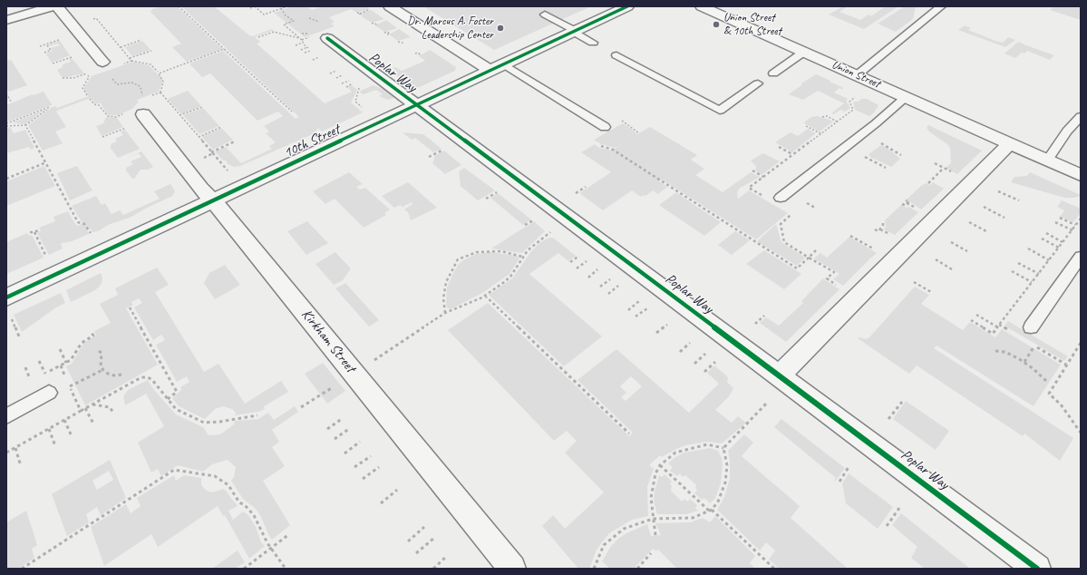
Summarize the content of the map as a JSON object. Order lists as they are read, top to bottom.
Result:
{
  "streets": {
    "street": [
      "Poplar Way",
      "Union Street",
      "10th Street",
      "Kirkham Street"
    ]
  },
  "crossings": [
    ["Poplar Way", "10th Street"],
    ["10th Street", "Kirkham Street"]
  ],
  "places": ["Union Street & 10th Street", "Dr. Marcus A. Foster Leadership Center"]
}
